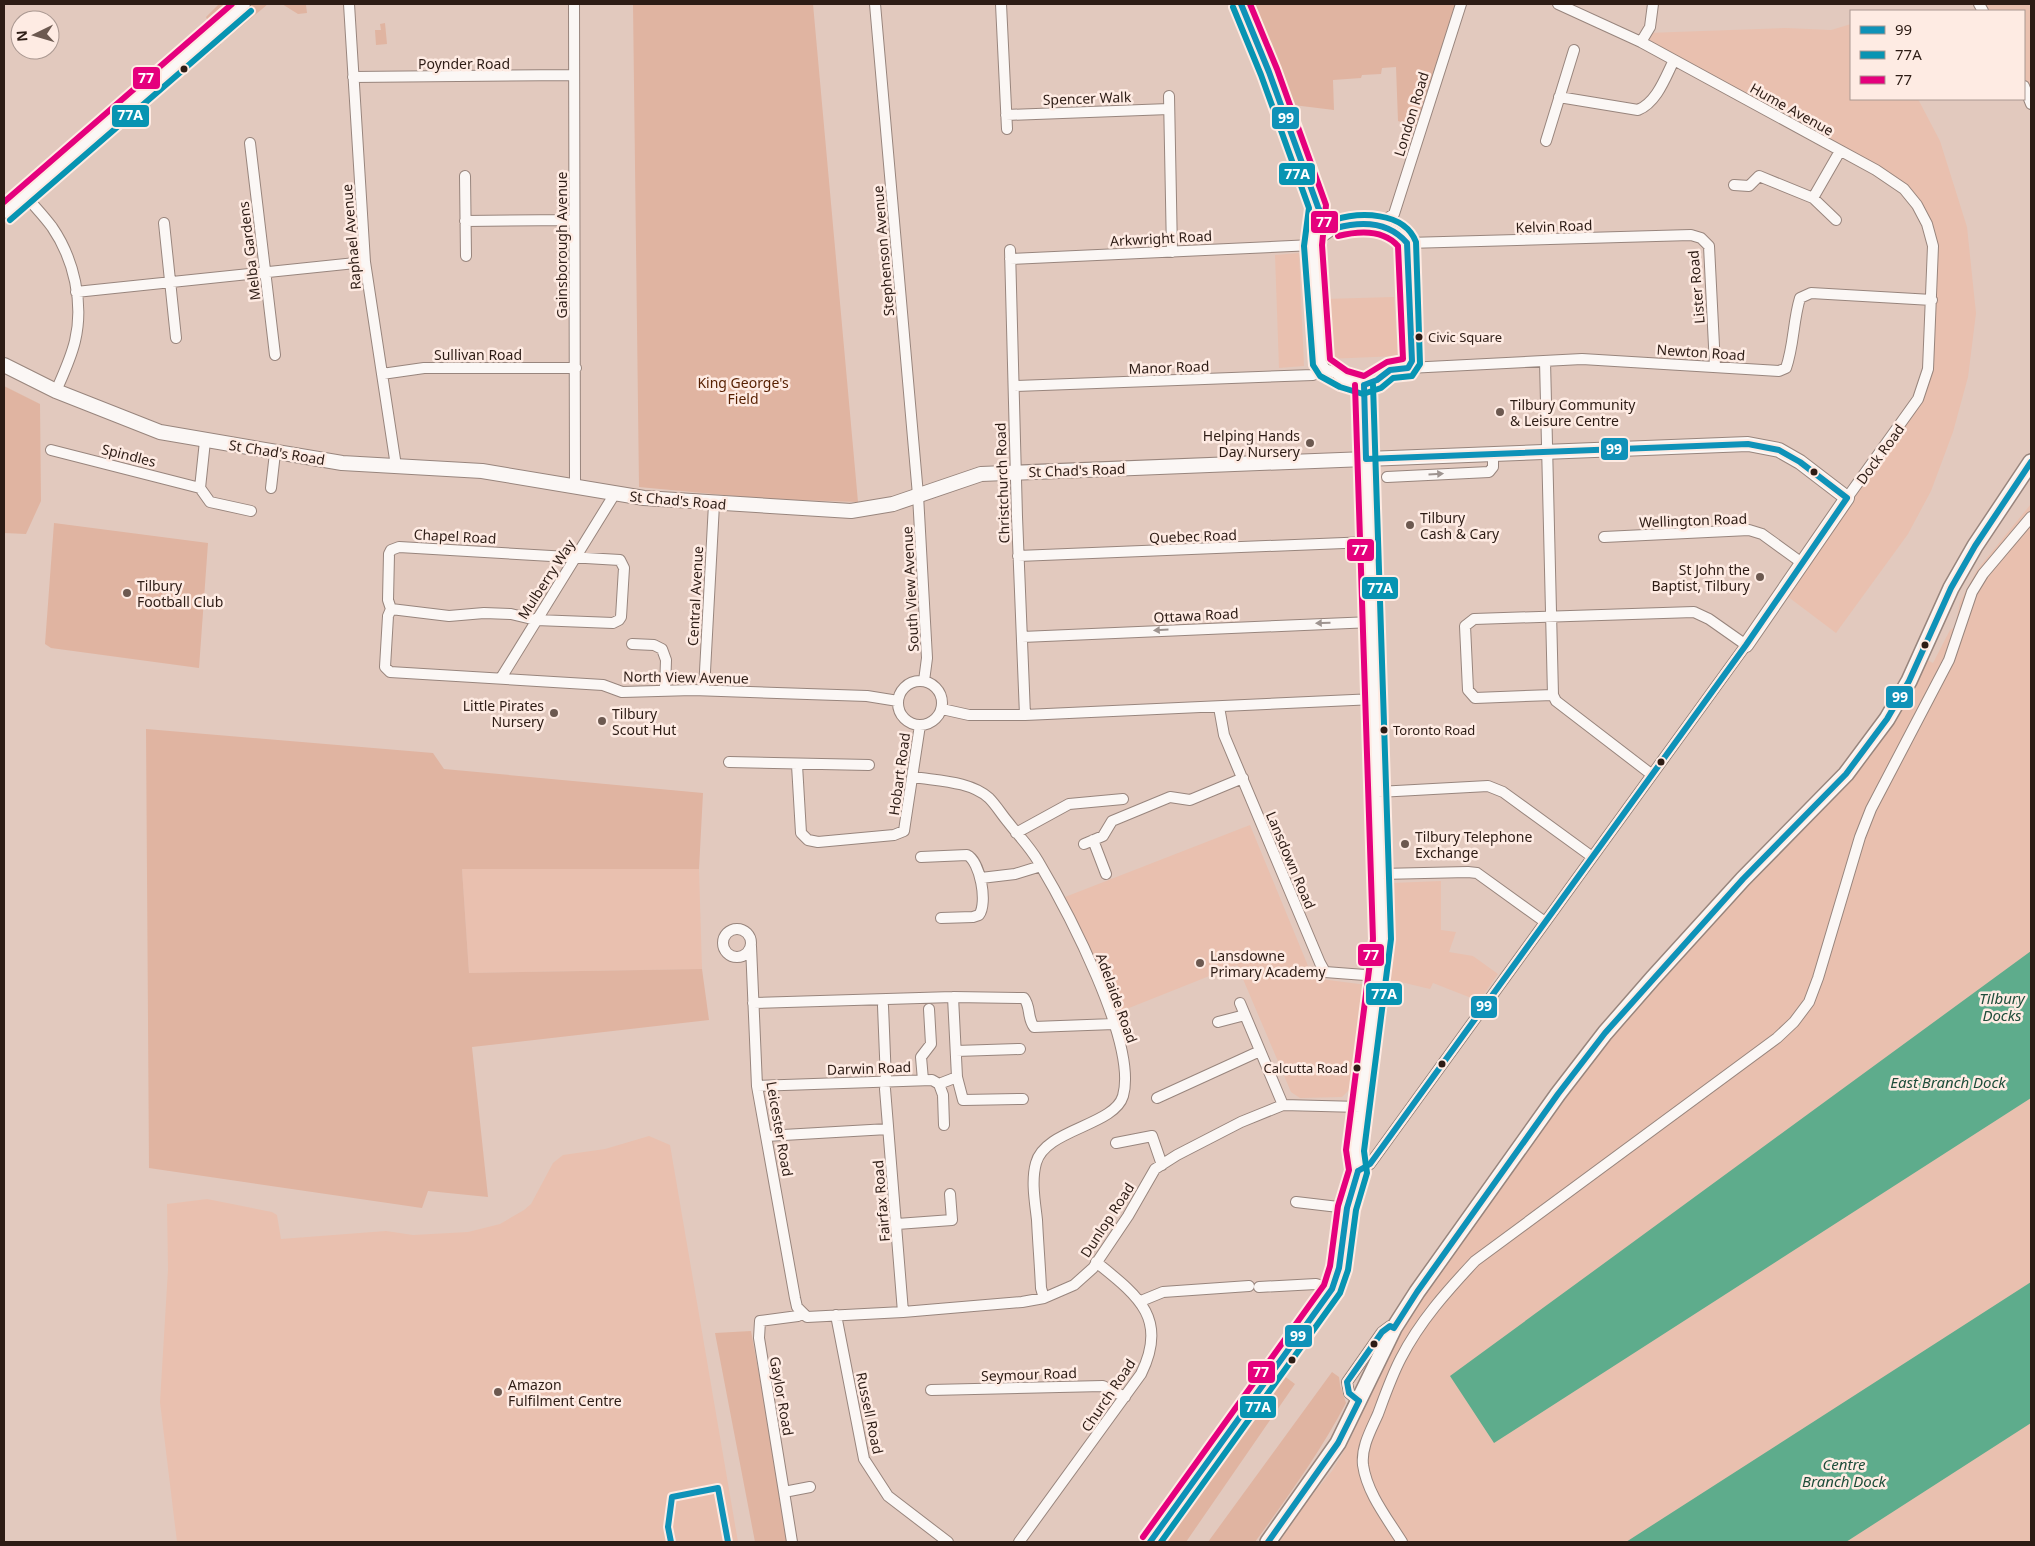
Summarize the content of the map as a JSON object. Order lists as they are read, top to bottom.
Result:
{
  "streets": {
    "main road": ["St Chad's Road", "Dock Road"],
    "street": [
      "Poynder Road",
      "Spencer Walk",
      "Hume Avenue",
      "London Road",
      "Kelvin Road",
      "Raphael Avenue",
      "Arkwright Road",
      "Gainsborough Avenue",
      "Melba Gardens",
      "Stephenson Avenue",
      "Lister Road",
      "Newton Road",
      "Sullivan Road",
      "Manor Road",
      "Spindles",
      "Christchurch Road",
      "Wellington Road",
      "Chapel Road",
      "Quebec Road",
      "Mulberry Way",
      "South View Avenue",
      "Central Avenue",
      "Ottawa Road",
      "North View Avenue",
      "Hobart Road",
      "Lansdown Road",
      "Adelaide Road",
      "Darwin Road",
      "Leicester Road",
      "Fairfax Road",
      "Dunlop Road",
      "Seymour Road",
      "Church Road",
      "Gaylor Road",
      "Russell Road"
    ]
  },
  "crossings": [
    ["Poynder Road", "Raphael Avenue"],
    ["Poynder Road", "Gainsborough Avenue"],
    ["Hume Avenue", "Newton Road"],
    ["Hume Avenue", "Dock Road"],
    ["Kelvin Road", "Lister Road"],
    ["Raphael Avenue", "Sullivan Road"],
    ["Raphael Avenue", "St Chad's Road"],
    ["Arkwright Road", "Christchurch Road"],
    ["Gainsborough Avenue", "Sullivan Road"],
    ["Gainsborough Avenue", "St Chad's Road"],
    ["Stephenson Avenue", "St Chad's Road"],
    ["Stephenson Avenue", "South View Avenue"],
    ["Lister Road", "Newton Road"],
    ["Newton Road", "Dock Road"],
    ["Manor Road", "Christchurch Road"],
    ["St Chad's Road", "Dock Road"],
    ["St Chad's Road", "Christchurch Road"],
    ["St Chad's Road", "Mulberry Way"],
    ["St Chad's Road", "South View Avenue"],
    ["St Chad's Road", "Central Avenue"],
    ["Dock Road", "Wellington Road"],
    ["Christchurch Road", "Quebec Road"],
    ["Christchurch Road", "Ottawa Road"],
    ["Chapel Road", "Mulberry Way"],
    ["Chapel Road", "North View Avenue"],
    ["Mulberry Way", "North View Avenue"],
    ["South View Avenue", "North View Avenue"],
    ["South View Avenue", "Hobart Road"],
    ["Central Avenue", "North View Avenue"],
    ["North View Avenue", "Hobart Road"],
    ["Hobart Road", "Adelaide Road"],
    ["Adelaide Road", "Dunlop Road"],
    ["Darwin Road", "Leicester Road"],
    ["Darwin Road", "Fairfax Road"],
    ["Leicester Road", "Dunlop Road"],
    ["Leicester Road", "Gaylor Road"],
    ["Fairfax Road", "Dunlop Road"],
    ["Dunlop Road", "Church Road"],
    ["Dunlop Road", "Gaylor Road"],
    ["Dunlop Road", "Russell Road"],
    ["Seymour Road", "Church Road"]
  ],
  "water": ["Tilbury Docks", "East Branch Dock", "Centre Branch Dock"],
  "parks": ["King George's Field"],
  "places": [
    "Civic Square",
    "Tilbury Community & Leisure Centre",
    "Helping Hands Day Nursery",
    "Tilbury Cash & Cary",
    "St John the Baptist, Tilbury",
    "Tilbury Football Club",
    "Little Pirates Nursery",
    "Tilbury Scout Hut",
    "Toronto Road",
    "Tilbury Telephone Exchange",
    "Lansdowne Primary Academy",
    "Calcutta Road",
    "Amazon Fulfilment Centre"
  ],
  "lines": ["transit line 99", "transit line 77", "transit line 77A"],
  "legend": ["99", "77A", "77"],
  "north": "left"
}
